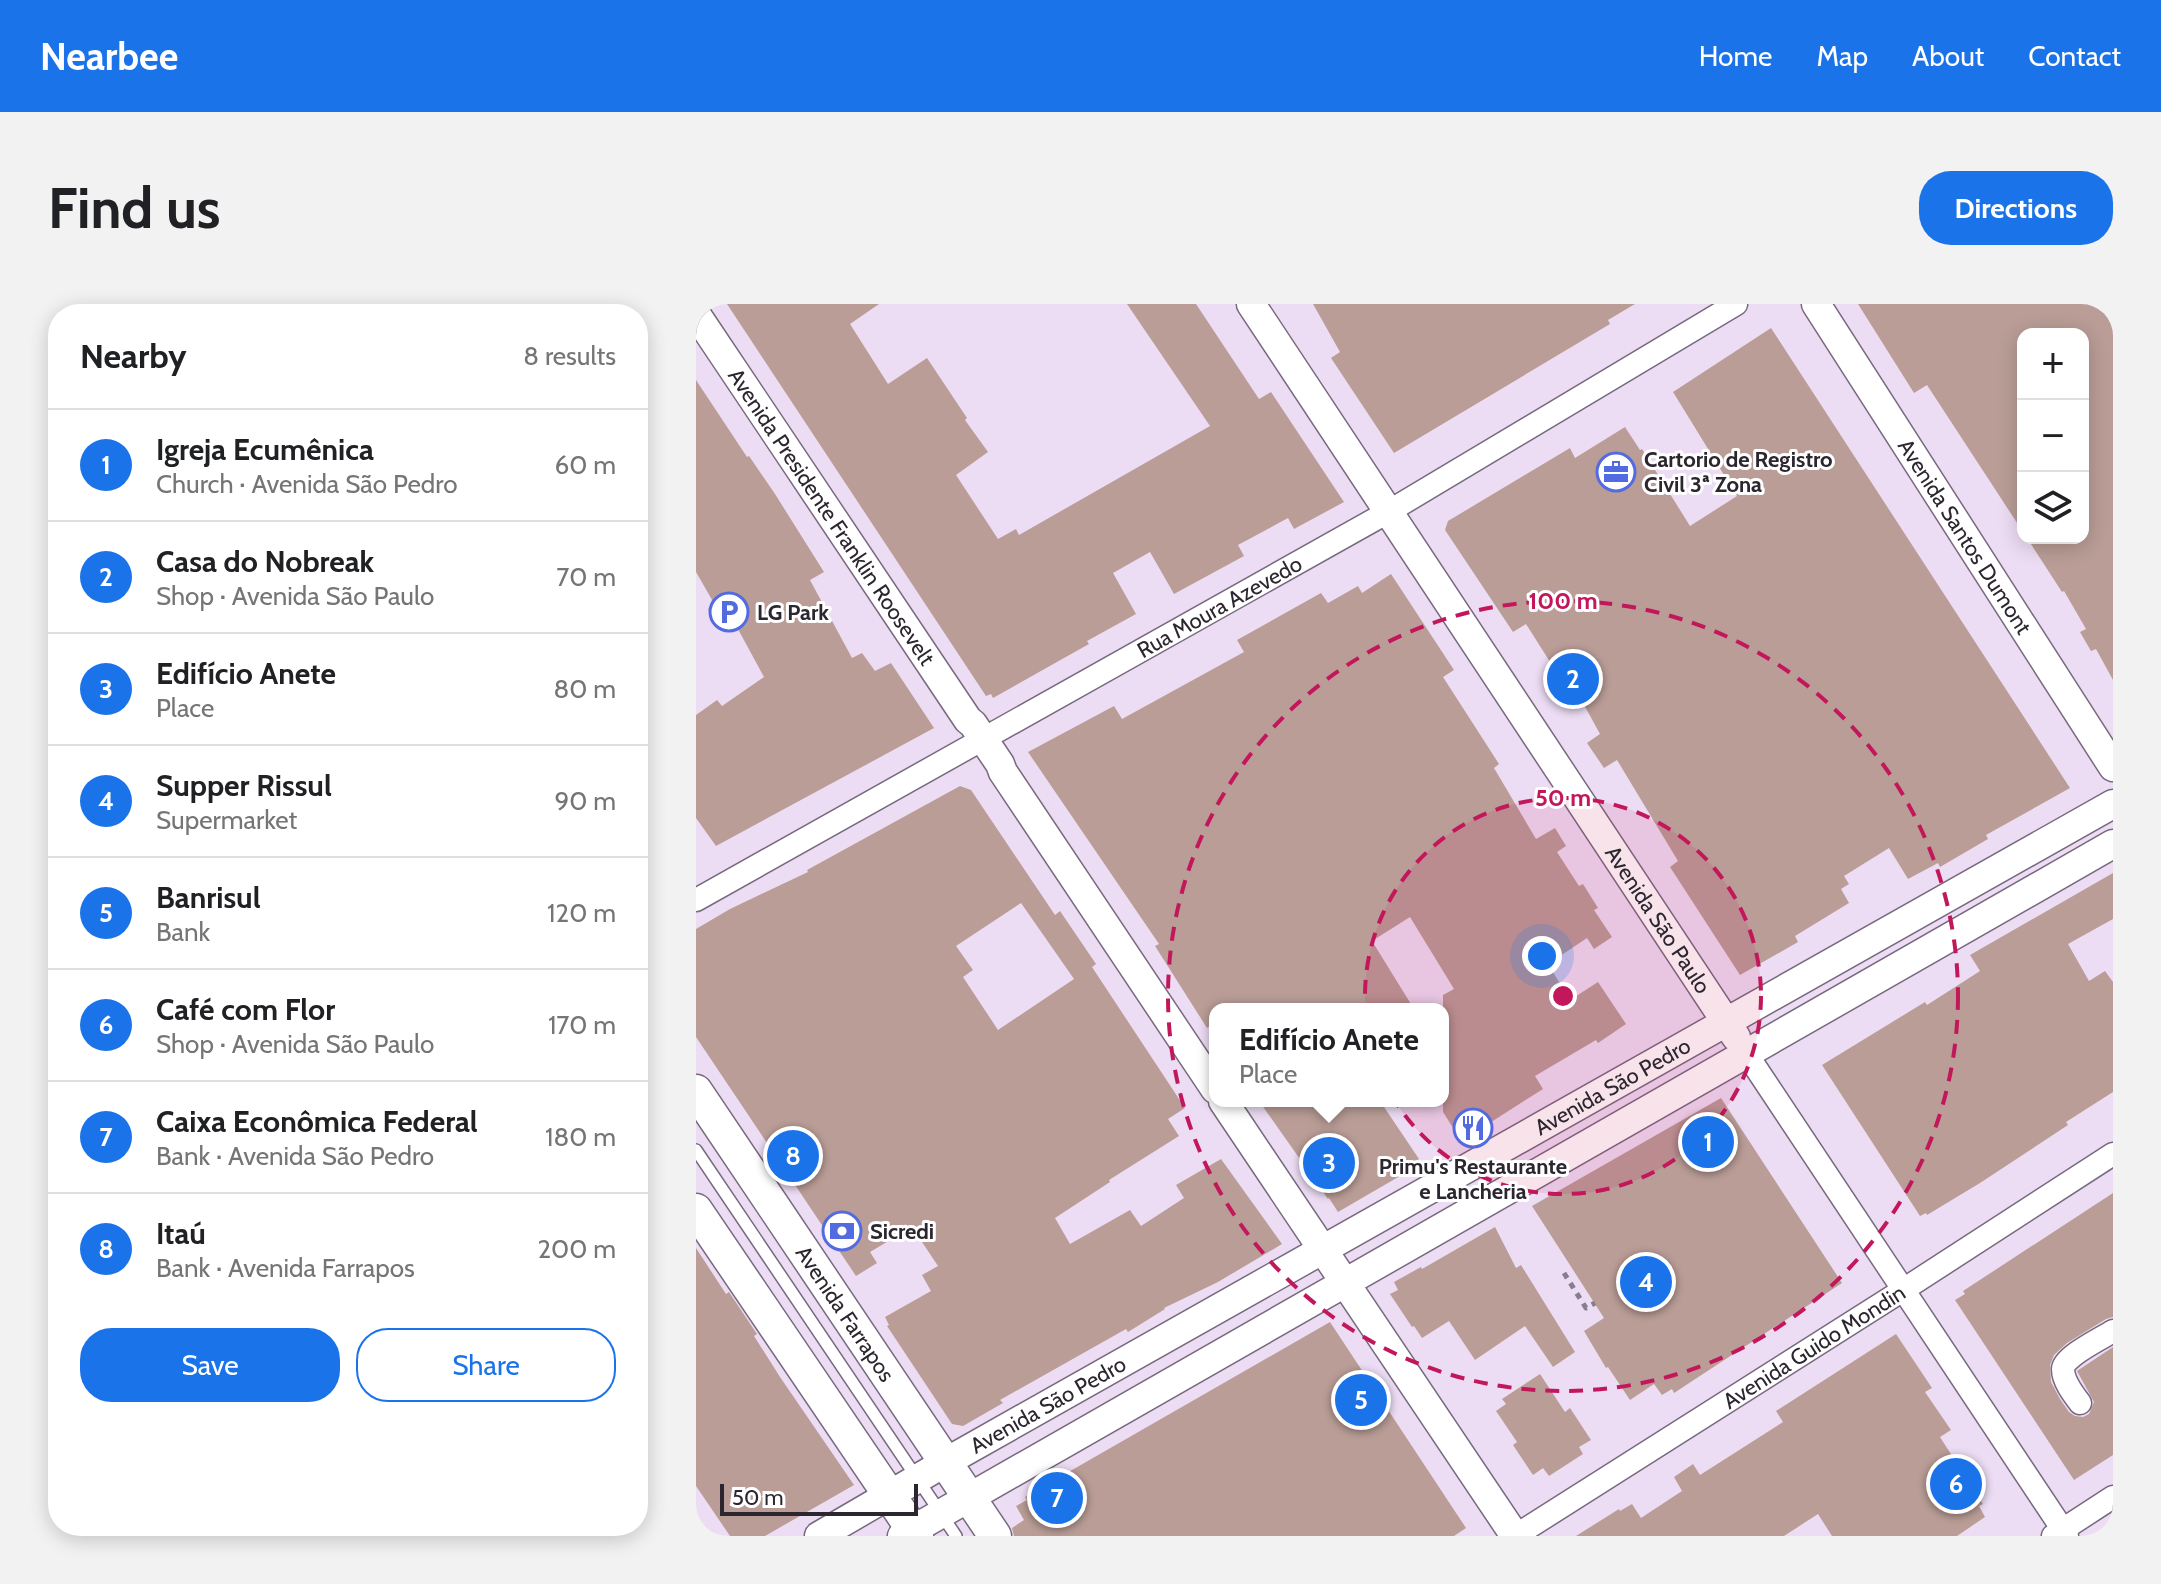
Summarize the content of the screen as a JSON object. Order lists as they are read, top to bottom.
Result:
{
  "streets": {
    "main road": ["Avenida Farrapos"],
    "street": [
      "Avenida Presidente Franklin Roosevelt",
      "Avenida Santos Dumont",
      "Rua Moura Azevedo",
      "Avenida São Paulo",
      "Avenida São Pedro",
      "Avenida Guido Mondin"
    ]
  },
  "crossings": [
    ["Avenida Presidente Franklin Roosevelt", "Rua Moura Azevedo"],
    ["Rua Moura Azevedo", "Avenida São Paulo"],
    ["Avenida São Paulo", "Avenida São Pedro"],
    ["Avenida São Paulo", "Avenida Guido Mondin"],
    ["Avenida São Pedro", "Avenida Farrapos"]
  ],
  "places": {
    "office": ["Cartorio de Registro Civil 3ª Zona"],
    "parking": ["LG Park"],
    "restaurant": ["Primu's Restaurante e Lancheria"],
    "bank": ["Sicredi"]
  },
  "scale_bar": "50 m",
  "page": {
    "header": "Nearbee",
    "nav": [
      "Home",
      "Map",
      "About",
      "Contact"
    ],
    "buttons": [
      "Directions",
      ["Save", "Share"]
    ],
    "title": "Find us",
    "heading": ["Nearby", "8 results"],
    "map_buttons": ["+", "−"],
    "list": [
      {
        "mark": "1",
        "name": "Igreja Ecumênica",
        "note": "Church · Avenida São Pedro",
        "value": "60 m"
      },
      {
        "mark": "2",
        "name": "Casa do Nobreak",
        "note": "Shop · Avenida São Paulo",
        "value": "70 m"
      },
      {
        "mark": "3",
        "name": "Edifício Anete",
        "note": "Place",
        "value": "80 m"
      },
      {
        "mark": "4",
        "name": "Supper Rissul",
        "note": "Supermarket",
        "value": "90 m"
      },
      {
        "mark": "5",
        "name": "Banrisul",
        "note": "Bank",
        "value": "120 m"
      },
      {
        "mark": "6",
        "name": "Café com Flor",
        "note": "Shop · Avenida São Paulo",
        "value": "170 m"
      },
      {
        "mark": "7",
        "name": "Caixa Econômica Federal",
        "note": "Bank · Avenida São Pedro",
        "value": "180 m"
      },
      {
        "mark": "8",
        "name": "Itaú",
        "note": "Bank · Avenida Farrapos",
        "value": "200 m"
      }
    ],
    "pins": [
      "2",
      "1",
      "8",
      "3",
      "4",
      "5",
      "6",
      "7"
    ],
    "popup": ["Edifício Anete", "Place"],
    "scale": "50 m"
  },
  "rings": ["100 m", "50 m"]
}
